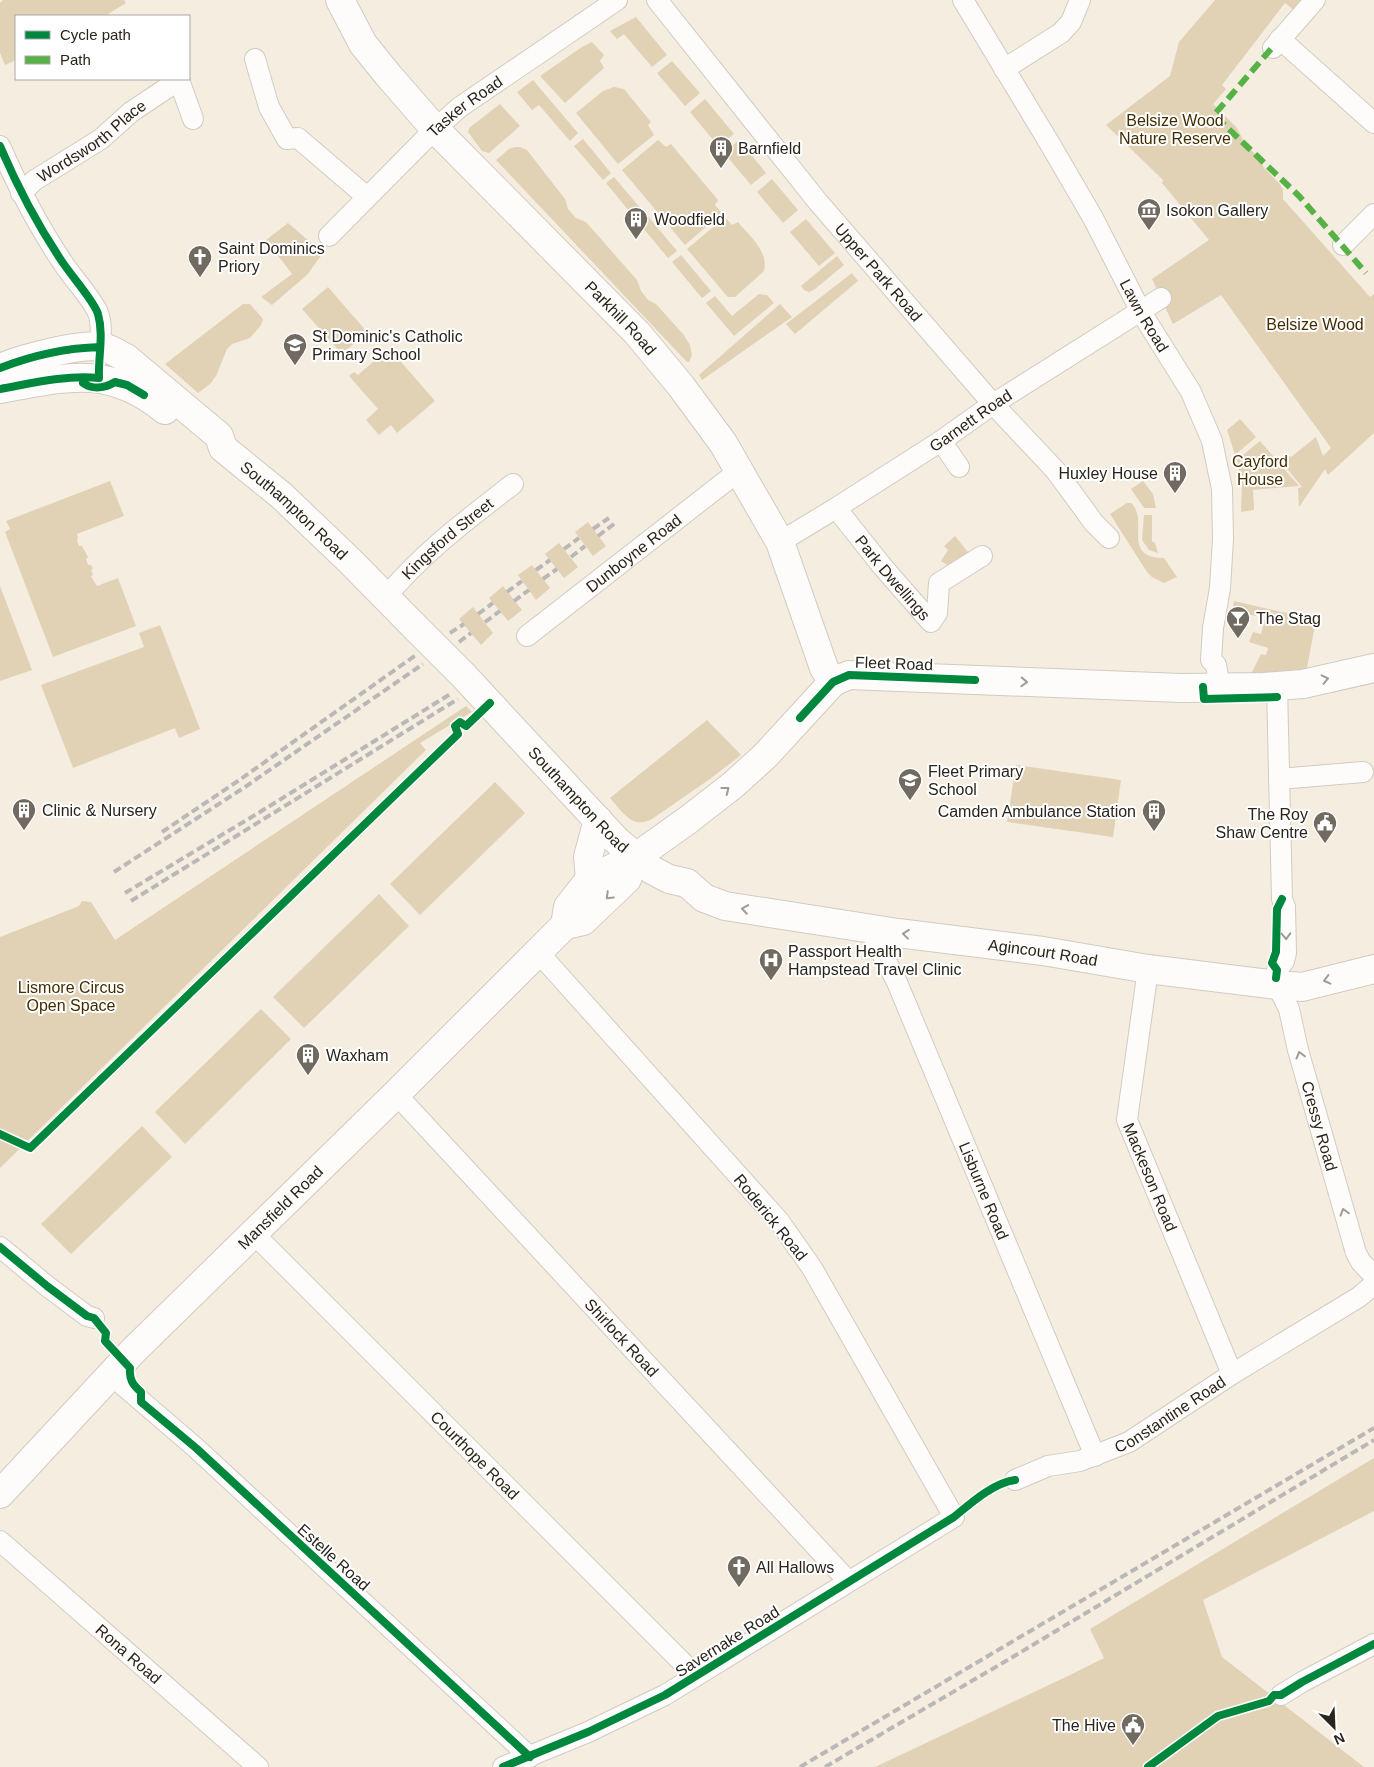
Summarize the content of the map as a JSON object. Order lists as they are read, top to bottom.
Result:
{
  "streets": {
    "main road": [
      "Parkhill Road",
      "Southampton Road",
      "Fleet Road",
      "Agincourt Road",
      "Mansfield Road"
    ],
    "street": [
      "Tasker Road",
      "Wordsworth Place",
      "Upper Park Road",
      "Lawn Road",
      "Garnett Road",
      "Kingsford Street",
      "Dunboyne Road",
      "Park Dwellings",
      "Cressy Road",
      "Mackeson Road",
      "Lisburne Road",
      "Roderick Road",
      "Shirlock Road",
      "Constantine Road",
      "Courthope Road",
      "Estelle Road",
      "Savernake Road",
      "Rona Road"
    ]
  },
  "crossings": [
    ["Tasker Road", "Parkhill Road"],
    ["Upper Park Road", "Garnett Road"],
    ["Lawn Road", "Garnett Road"],
    ["Lawn Road", "Fleet Road"],
    ["Parkhill Road", "Garnett Road"],
    ["Parkhill Road", "Dunboyne Road"],
    ["Parkhill Road", "Fleet Road"],
    ["Garnett Road", "Park Dwellings"],
    ["Southampton Road", "Kingsford Street"],
    ["Southampton Road", "Fleet Road"],
    ["Southampton Road", "Agincourt Road"],
    ["Southampton Road", "Mansfield Road"],
    ["Fleet Road", "Agincourt Road"],
    ["Fleet Road", "Mansfield Road"],
    ["Agincourt Road", "Cressy Road"],
    ["Agincourt Road", "Mackeson Road"],
    ["Agincourt Road", "Lisburne Road"],
    ["Agincourt Road", "Mansfield Road"],
    ["Mackeson Road", "Constantine Road"],
    ["Lisburne Road", "Constantine Road"],
    ["Mansfield Road", "Roderick Road"],
    ["Mansfield Road", "Shirlock Road"],
    ["Mansfield Road", "Courthope Road"],
    ["Mansfield Road", "Estelle Road"],
    ["Roderick Road", "Savernake Road"],
    ["Shirlock Road", "Savernake Road"],
    ["Courthope Road", "Savernake Road"],
    ["Estelle Road", "Savernake Road"]
  ],
  "one_way": ["Fleet Road", "Agincourt Road", "Cressy Road"],
  "parks": [
    "Belsize Wood Nature Reserve",
    "Belsize Wood",
    "Cayford House",
    "Lismore Circus Open Space"
  ],
  "places": {
    "building": [
      "Barnfield",
      "Woodfield",
      "Huxley House",
      "Clinic & Nursery",
      "Camden Ambulance Station",
      "Waxham"
    ],
    "museum": ["Isokon Gallery"],
    "church": ["Saint Dominics Priory", "All Hallows"],
    "school or university": ["St Dominic's Catholic Primary School", "Fleet Primary School"],
    "bar": ["The Stag"],
    "public building": ["The Roy Shaw Centre", "The Hive"],
    "hospital": ["Passport Health Hampstead Travel Clinic"]
  },
  "legend": ["Cycle path", "Path"],
  "north": "bottom right"
}
